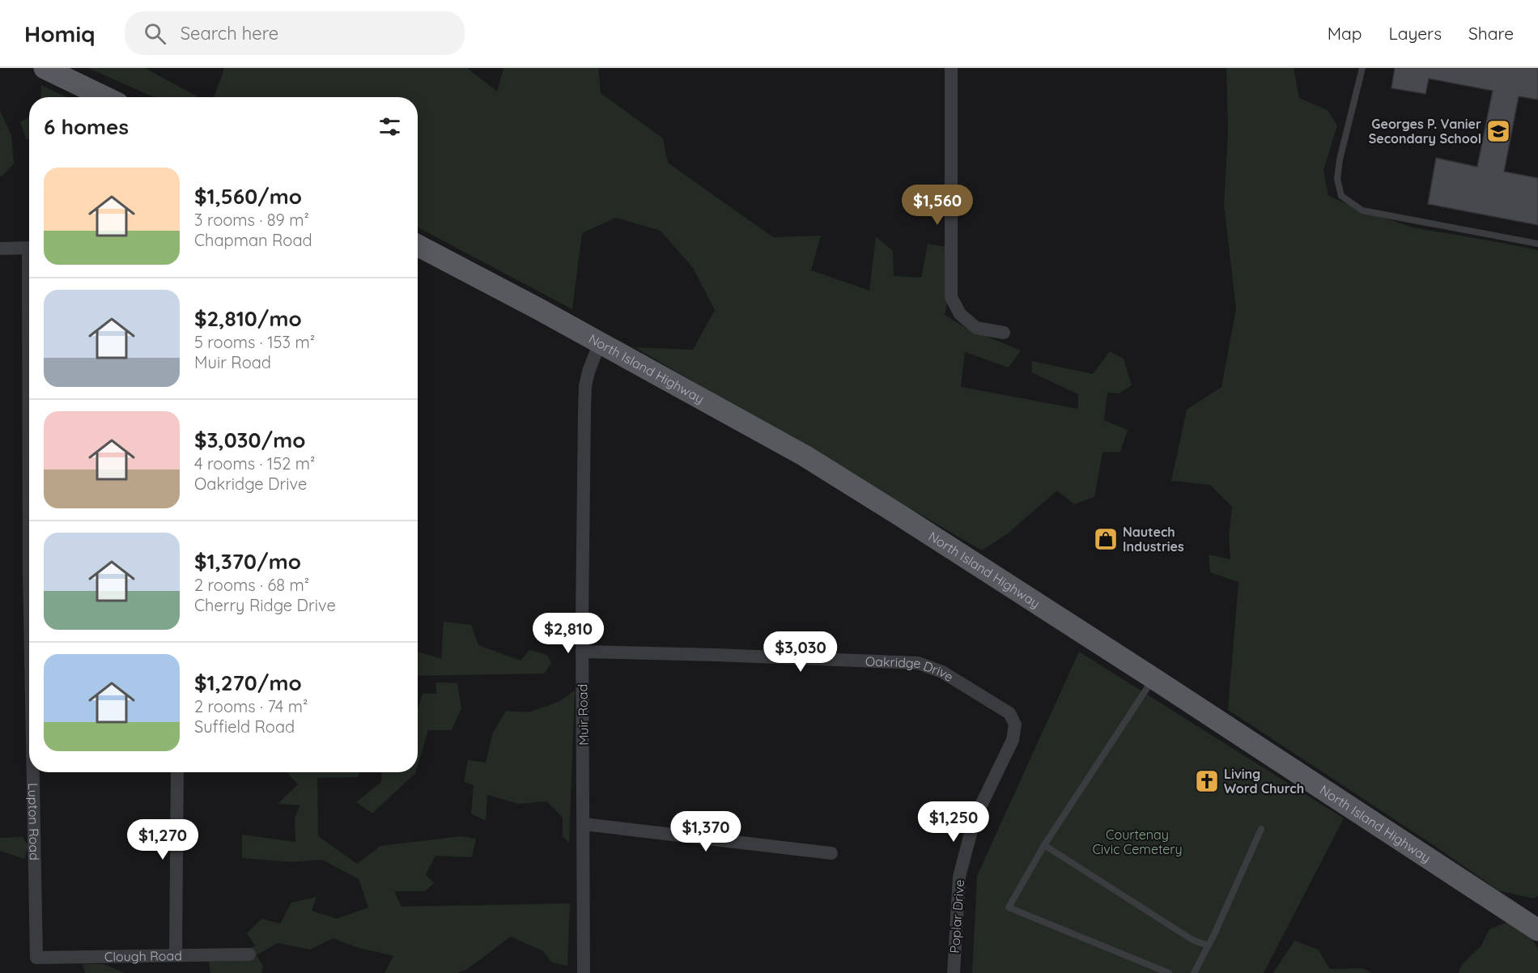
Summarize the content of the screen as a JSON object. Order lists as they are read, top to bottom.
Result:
{
  "streets": {
    "main road": ["North Island Highway"],
    "street": [
      "Oakridge Drive",
      "Muir Road",
      "Lupton Road",
      "Poplar Drive",
      "Clough Road"
    ]
  },
  "crossings": [
    ["North Island Highway", "Muir Road"],
    ["Oakridge Drive", "Muir Road"],
    ["Oakridge Drive", "Poplar Drive"],
    ["Lupton Road", "Clough Road"]
  ],
  "parks": ["Courtenay Civic Cemetery"],
  "places": {
    "school or university": ["Georges P. Vanier Secondary School"],
    "shop": ["Nautech Industries"],
    "church": ["Living Word Church"]
  },
  "page": {
    "header": "Homiq",
    "search": "Search here",
    "nav": ["Map", "Layers", "Share"],
    "heading": "6 homes",
    "list": [
      {
        "name": "$1,560/mo",
        "note": "3 rooms · 89 m² · Chapman Road"
      },
      {
        "name": "$2,810/mo",
        "note": "5 rooms · 153 m² · Muir Road"
      },
      {
        "name": "$3,030/mo",
        "note": "4 rooms · 152 m² · Oakridge Drive"
      },
      {
        "name": "$1,370/mo",
        "note": "2 rooms · 68 m² · Cherry Ridge Drive"
      },
      {
        "name": "$1,270/mo",
        "note": "2 rooms · 74 m² · Suffield Road"
      }
    ],
    "price": [
      "$1,560",
      "$2,810",
      "$3,030",
      "$1,250",
      "$1,370",
      "$1,270"
    ]
  }
}
